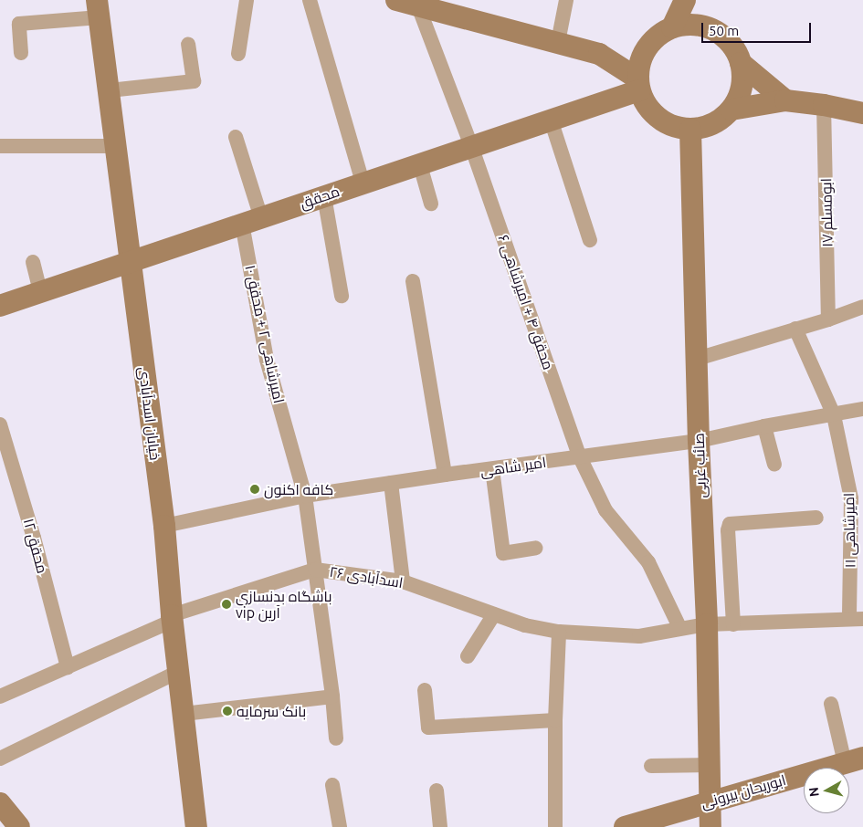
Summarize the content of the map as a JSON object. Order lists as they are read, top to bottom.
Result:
{
  "streets": {
    "main road": [
      "محقق",
      "خیابان اسدآبادی",
      "صائب غربی",
      "ابوریحان بیرونی"
    ],
    "street": [
      "ابومسلم ۱۷",
      "محقق ۴ + امیرشاهی ۶",
      "امیرشاهی ۲ + محقق ۱۰",
      "امیر شاهی",
      "امیرشاهی ۱۱",
      "محقق ۱۲",
      "اسدآبادی ۲۶"
    ]
  },
  "crossings": [
    ["محقق", "محقق ۴ + امیرشاهی ۶"],
    ["محقق", "امیرشاهی ۲ + محقق ۱۰"],
    ["محقق", "خیابان اسدآبادی"],
    ["محقق", "صائب غربی"],
    ["محقق ۴ + امیرشاهی ۶", "امیر شاهی"],
    ["محقق ۴ + امیرشاهی ۶", "اسدآبادی ۲۶"],
    ["امیرشاهی ۲ + محقق ۱۰", "امیر شاهی"],
    ["امیرشاهی ۲ + محقق ۱۰", "اسدآبادی ۲۶"],
    ["خیابان اسدآبادی", "امیر شاهی"],
    ["خیابان اسدآبادی", "اسدآبادی ۲۶"],
    ["صائب غربی", "امیر شاهی"],
    ["صائب غربی", "اسدآبادی ۲۶"],
    ["صائب غربی", "ابوریحان بیرونی"],
    ["امیر شاهی", "امیرشاهی ۱۱"],
    ["امیرشاهی ۱۱", "اسدآبادی ۲۶"],
    ["محقق ۱۲", "اسدآبادی ۲۶"]
  ],
  "places": ["کافه اکنون", "باشگاه بدنسازی vip آرین", "بانک سرمایه"],
  "scale_bar": "50 m",
  "north": "left"
}
